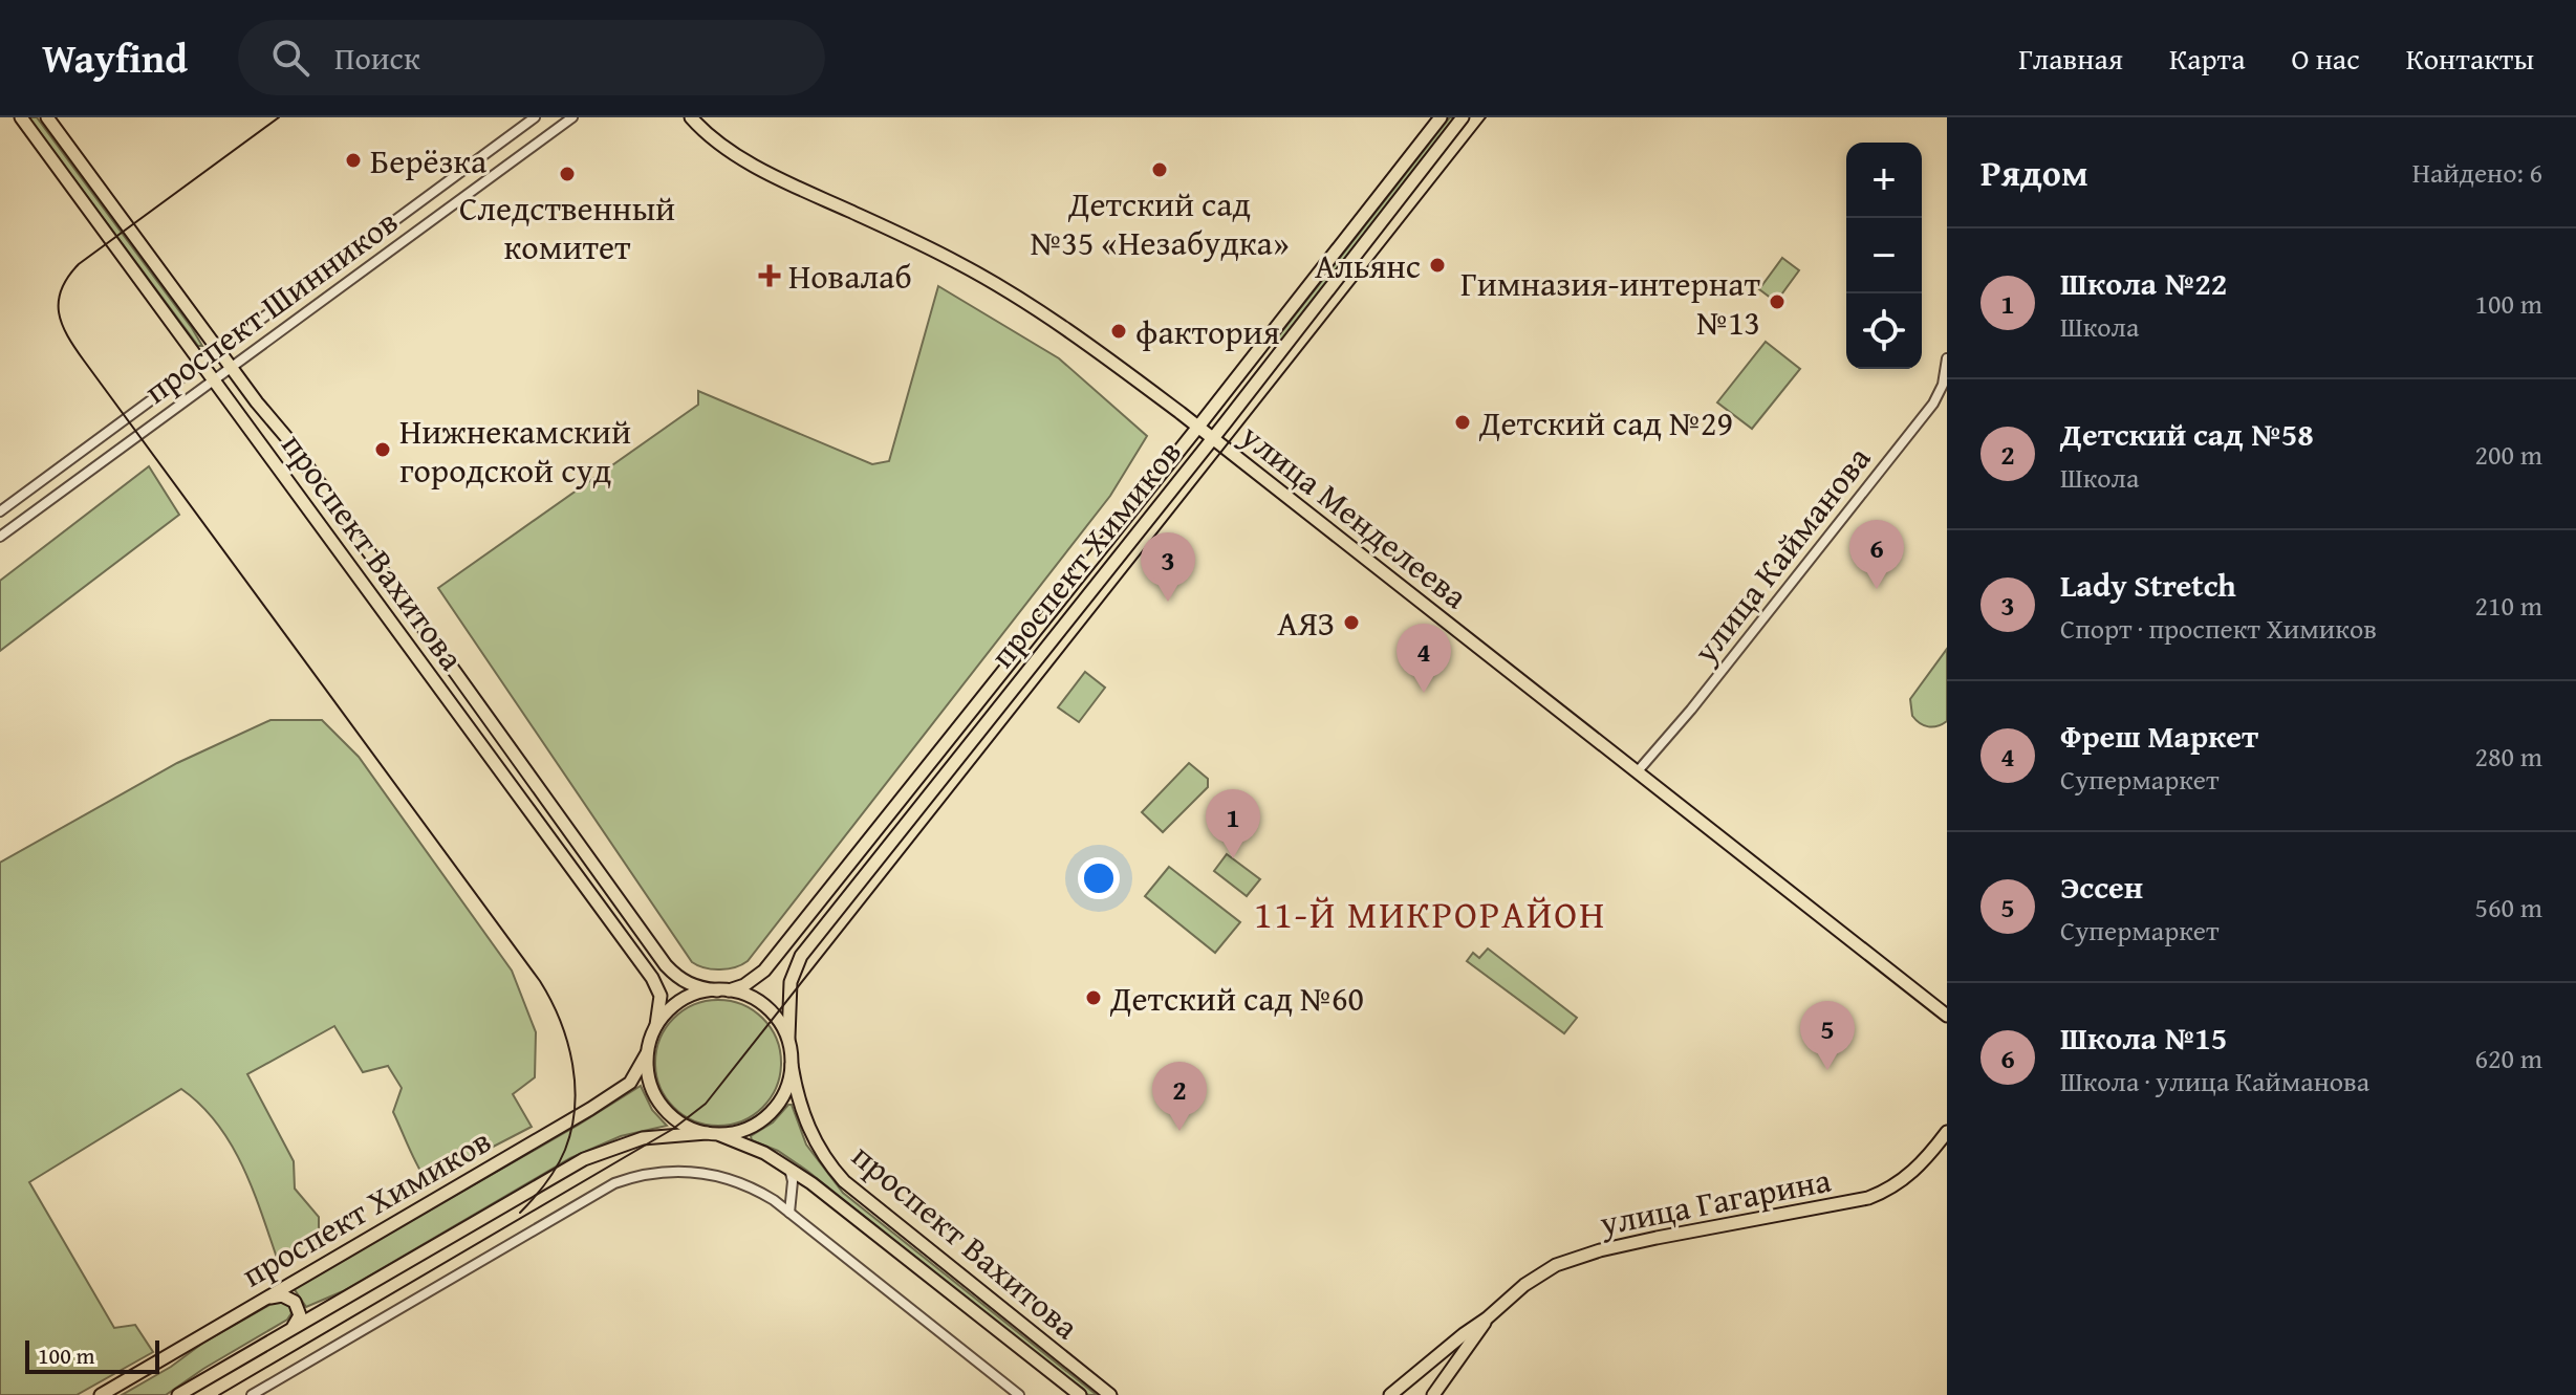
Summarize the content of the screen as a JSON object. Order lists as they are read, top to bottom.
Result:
{
  "streets": {
    "main road": [
      "улица Менделеева",
      "проспект Вахитова",
      "проспект Химиков",
      "улица Гагарина"
    ],
    "street": ["проспект Шинников", "улица Кайманова"]
  },
  "crossings": [
    ["проспект Шинников", "проспект Вахитова"],
    ["улица Менделеева", "проспект Химиков"],
    ["улица Менделеева", "улица Кайманова"],
    ["проспект Вахитова", "проспект Химиков"]
  ],
  "districts": ["11-Й МИКРОРАЙОН"],
  "places": {
    "other": [
      "Берёзка",
      "Детский сад №35 «Незабудка»",
      "Следственный комитет",
      "Альянс",
      "Гимназия-интернат №13",
      "фактория",
      "Детский сад №29",
      "Нижнекамский городской суд",
      "АЯЗ",
      "Детский сад №60"
    ],
    "health": ["Новалаб"]
  },
  "scale_bar": "100 m",
  "page": {
    "header": "Wayfind",
    "search": "Поиск",
    "nav": [
      "Главная",
      "Карта",
      "О нас",
      "Контакты"
    ],
    "heading": ["Рядом", "Найдено: 6"],
    "map_buttons": ["+", "−"],
    "list": [
      {
        "mark": "1",
        "name": "Школа №22",
        "note": "Школа",
        "value": "100 m"
      },
      {
        "mark": "2",
        "name": "Детский сад №58",
        "note": "Школа",
        "value": "200 m"
      },
      {
        "mark": "3",
        "name": "Lady Stretch",
        "note": "Спорт · проспект Химиков",
        "value": "210 m"
      },
      {
        "mark": "4",
        "name": "Фреш Маркет",
        "note": "Супермаркет",
        "value": "280 m"
      },
      {
        "mark": "5",
        "name": "Эссен",
        "note": "Супермаркет",
        "value": "560 m"
      },
      {
        "mark": "6",
        "name": "Школа №15",
        "note": "Школа · улица Кайманова",
        "value": "620 m"
      }
    ],
    "pins": [
      "6",
      "3",
      "4",
      "1",
      "5",
      "2"
    ],
    "scale": "100 m"
  }
}
